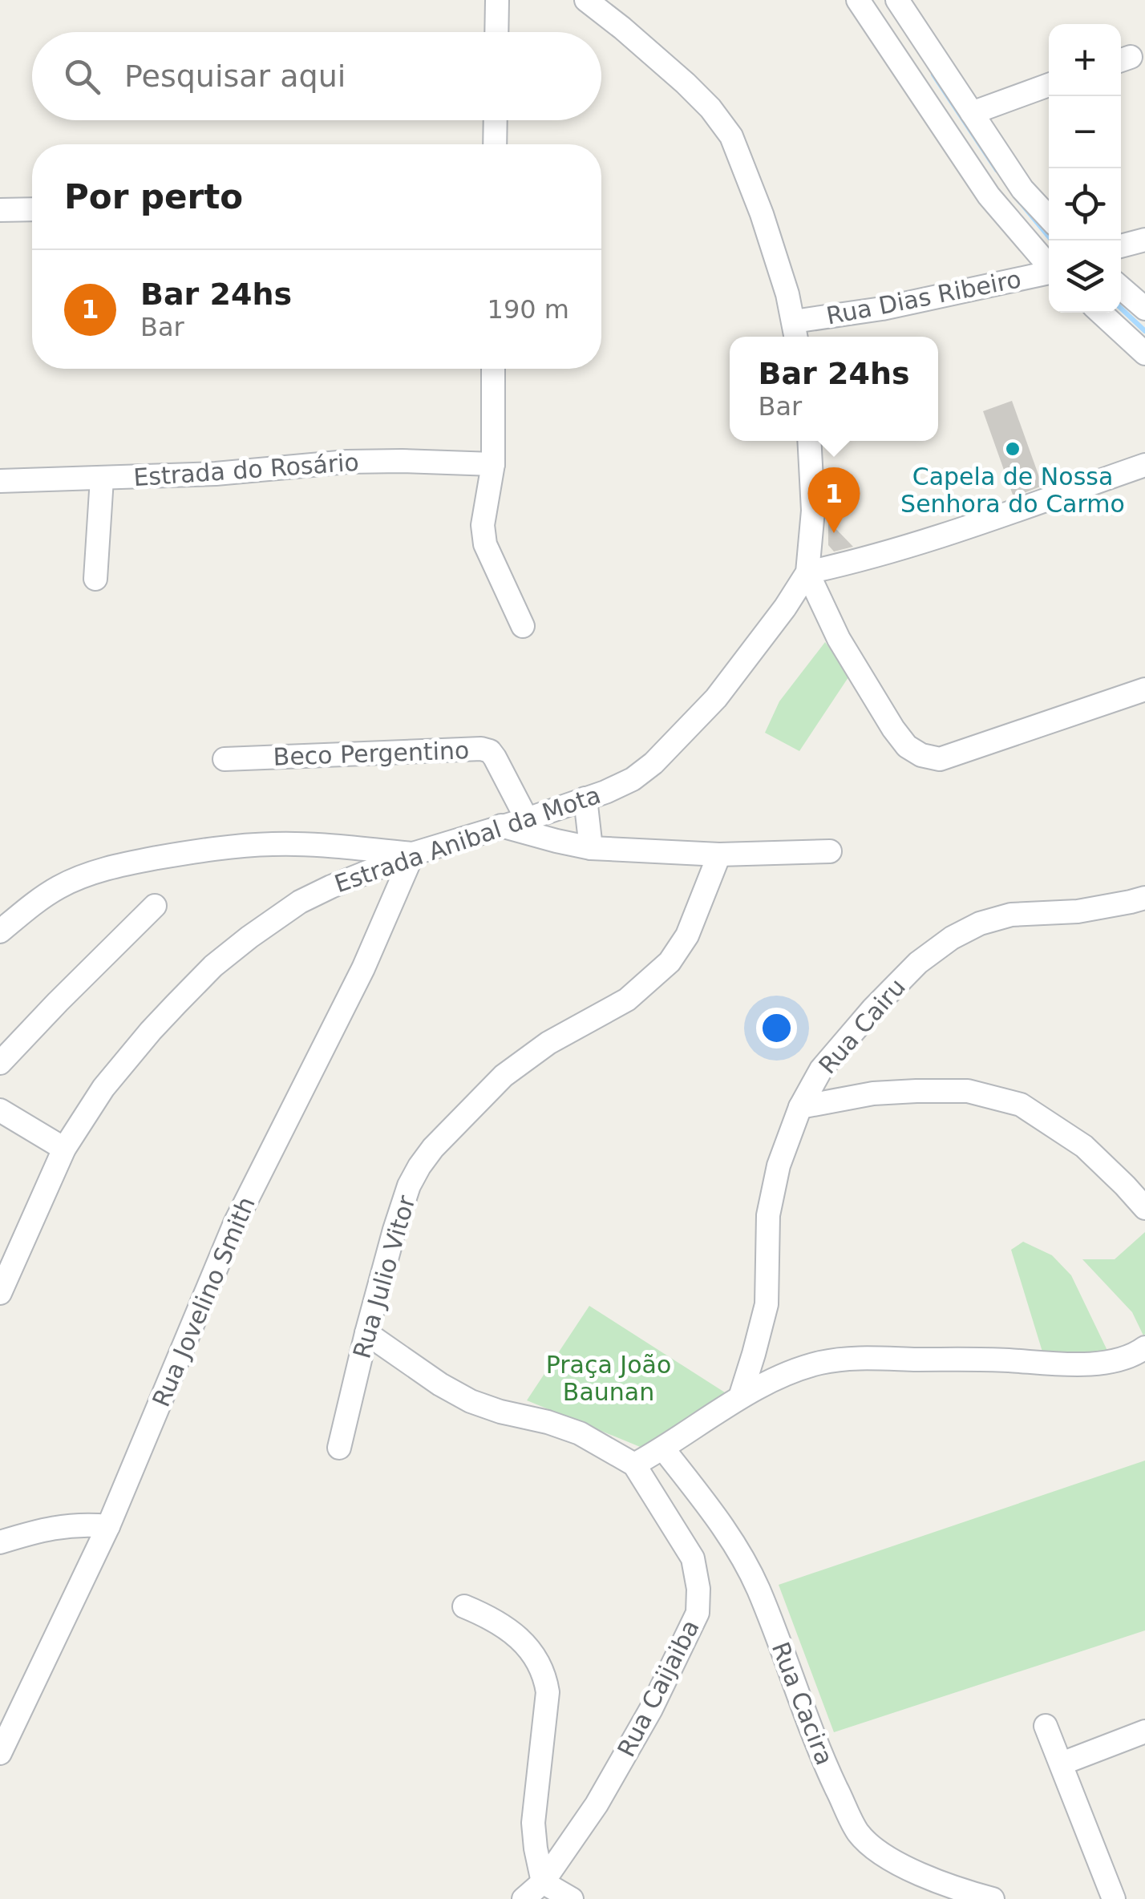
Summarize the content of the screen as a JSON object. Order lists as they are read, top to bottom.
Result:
{
  "streets": {
    "street": [
      "Rua Dias Ribeiro",
      "Estrada do Rosário",
      "Beco Pergentino",
      "Estrada Anibal da Mota",
      "Rua Cairu",
      "Rua Julio Vitor",
      "Rua Jovelino Smith",
      "Rua Caijaiba",
      "Rua Cacira"
    ]
  },
  "crossings": [
    ["Beco Pergentino", "Estrada Anibal da Mota"],
    ["Estrada Anibal da Mota", "Rua Jovelino Smith"]
  ],
  "parks": ["Praça João Baunan"],
  "places": ["Capela de Nossa Senhora do Carmo"],
  "page": {
    "map_buttons": ["+", "−"],
    "search": "Pesquisar aqui",
    "heading": "Por perto",
    "list": [
      {
        "mark": "1",
        "name": "Bar 24hs",
        "note": "Bar",
        "value": "190 m"
      }
    ],
    "popup": ["Bar 24hs", "Bar"],
    "pins": "1"
  }
}
